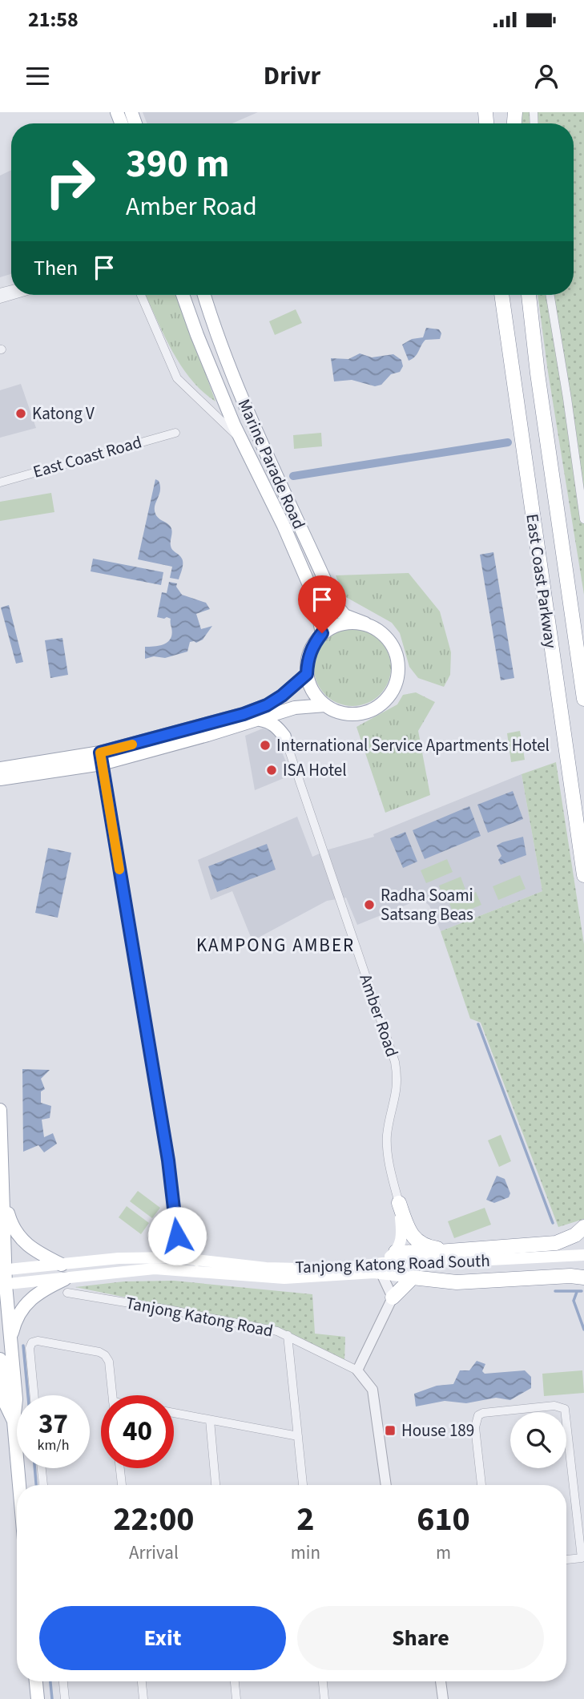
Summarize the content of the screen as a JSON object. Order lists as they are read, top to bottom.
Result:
{
  "streets": {
    "highway": ["East Coast Parkway"],
    "main road": ["Marine Parade Road", "Tanjong Katong Road South"],
    "street": ["East Coast Road", "Amber Road", "Tanjong Katong Road"]
  },
  "districts": ["KAMPONG AMBER"],
  "places": {
    "other": [
      "Katong V",
      "International Service Apartments Hotel",
      "ISA Hotel",
      "Radha Soami Satsang Beas"
    ],
    "transit": ["House 189"]
  },
  "page": {
    "status": "21:58",
    "header": "Drivr",
    "turn": ["390 m", "Amber Road"],
    "then": "Then",
    "speed": "37 km/h",
    "limit": "40",
    "eta": [
      "22:00",
      "Arrival",
      "2",
      "min",
      "610",
      "m"
    ],
    "buttons": ["Exit", "Share"]
  }
}
